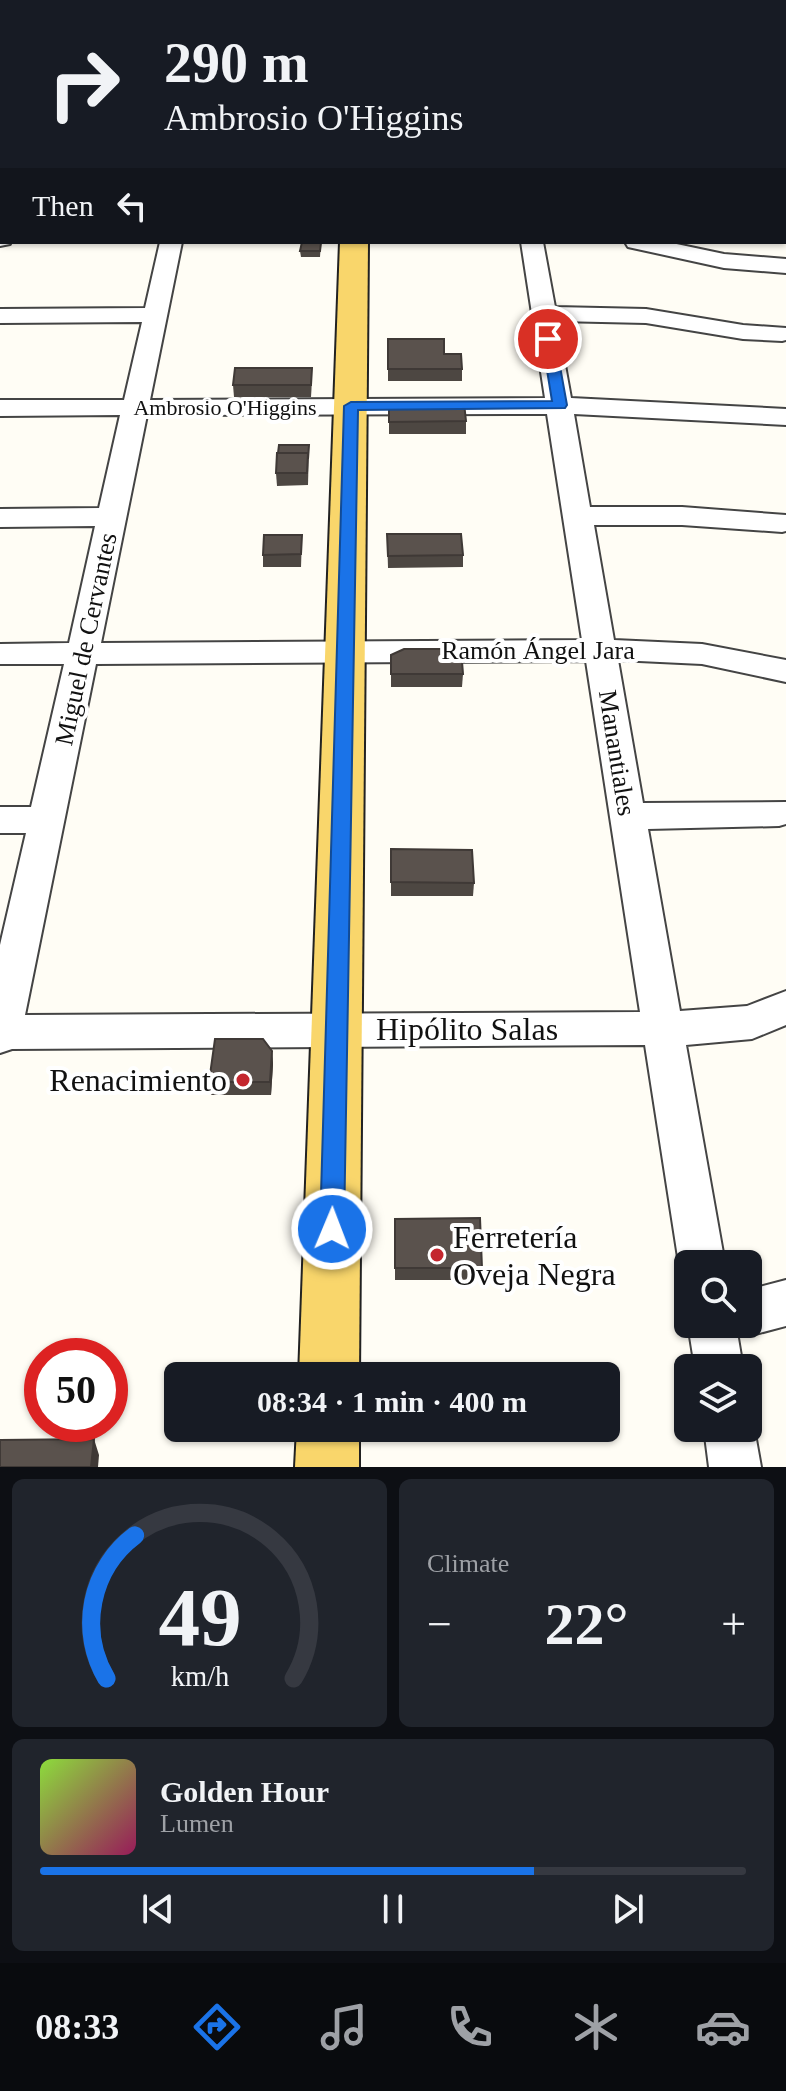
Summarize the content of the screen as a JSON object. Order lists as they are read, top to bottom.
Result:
{
  "streets": {
    "street": [
      "Ambrosio O'Higgins",
      "Miguel de Cervantes",
      "Ramón Ángel Jara",
      "Manantiales",
      "Hipólito Salas"
    ]
  },
  "crossings": [
    ["Ambrosio O'Higgins", "Miguel de Cervantes"],
    ["Ambrosio O'Higgins", "Manantiales"],
    ["Miguel de Cervantes", "Ramón Ángel Jara"],
    ["Miguel de Cervantes", "Hipólito Salas"],
    ["Ramón Ángel Jara", "Manantiales"],
    ["Manantiales", "Hipólito Salas"]
  ],
  "places": ["Renacimiento", "Ferretería Oveja Negra"],
  "page": {
    "turn": ["290 m", "Ambrosio O'Higgins"],
    "then": "Then",
    "limit": "50",
    "trip": "08:34 · 1 min · 400 m",
    "tile": "Climate",
    "heat": ["−", "22°", "+"],
    "song": ["Golden Hour", "Lumen"],
    "tabs": "08:33",
    "gauge": ["49", "km/h"]
  }
}
